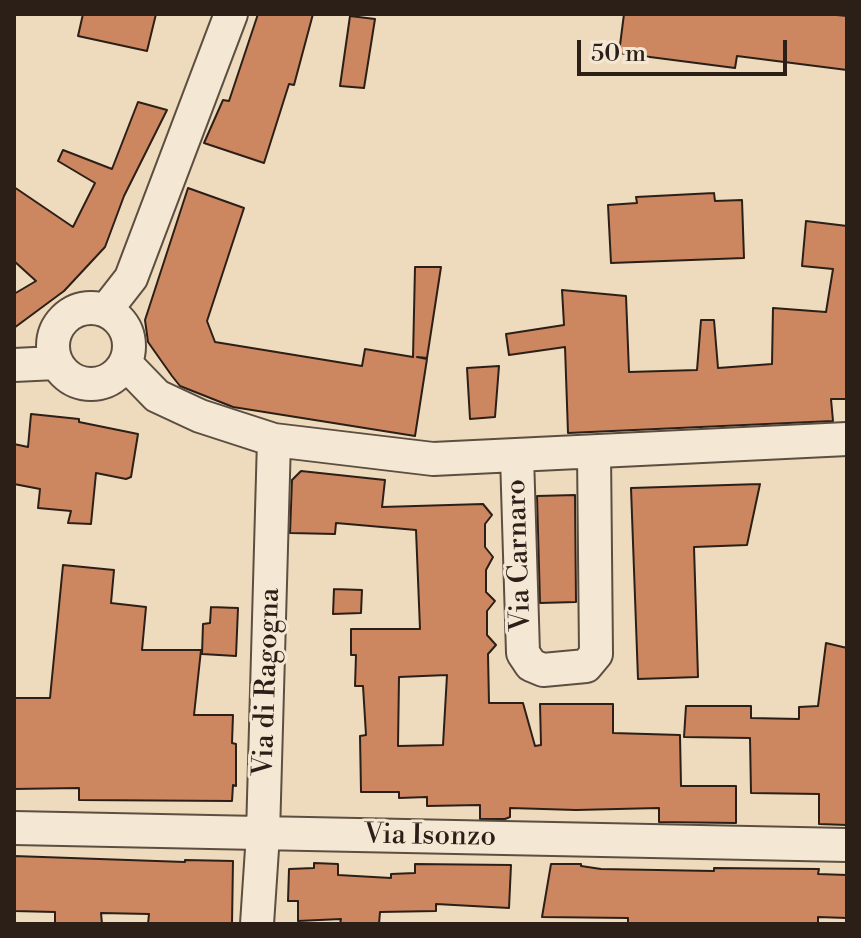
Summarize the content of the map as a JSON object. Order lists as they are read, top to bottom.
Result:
{
  "streets": {
    "street": ["Via Carnaro", "Via di Ragogna", "Via Isonzo"]
  },
  "crossings": [
    ["Via Carnaro", "Via di Ragogna"],
    ["Via di Ragogna", "Via Isonzo"]
  ],
  "scale_bar": "50 m"
}
